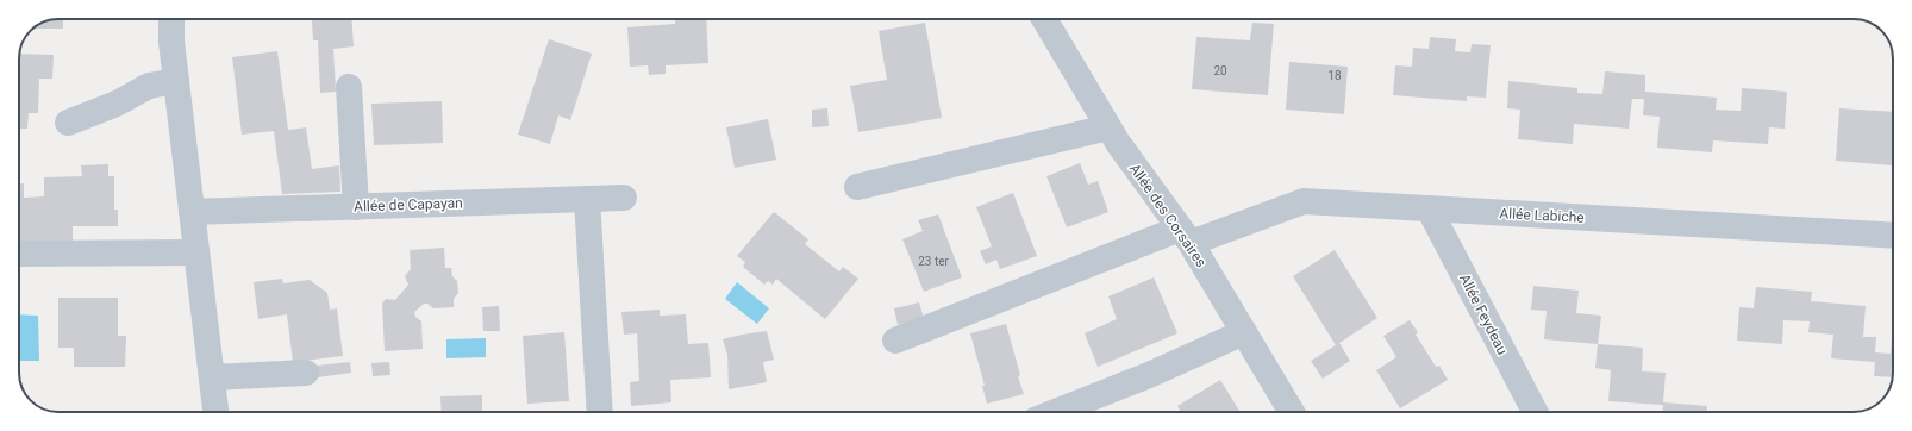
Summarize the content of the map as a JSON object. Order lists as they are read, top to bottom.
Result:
{
  "streets": {
    "street": [
      "Allée de Capayan",
      "Allée des Corsaires",
      "Allée Labiche",
      "Allée Feydeau"
    ]
  },
  "crossings": [
    ["Allée des Corsaires", "Allée Labiche"],
    ["Allée Labiche", "Allée Feydeau"]
  ],
  "house_numbers": ["20", "18", "23 ter"]
}
